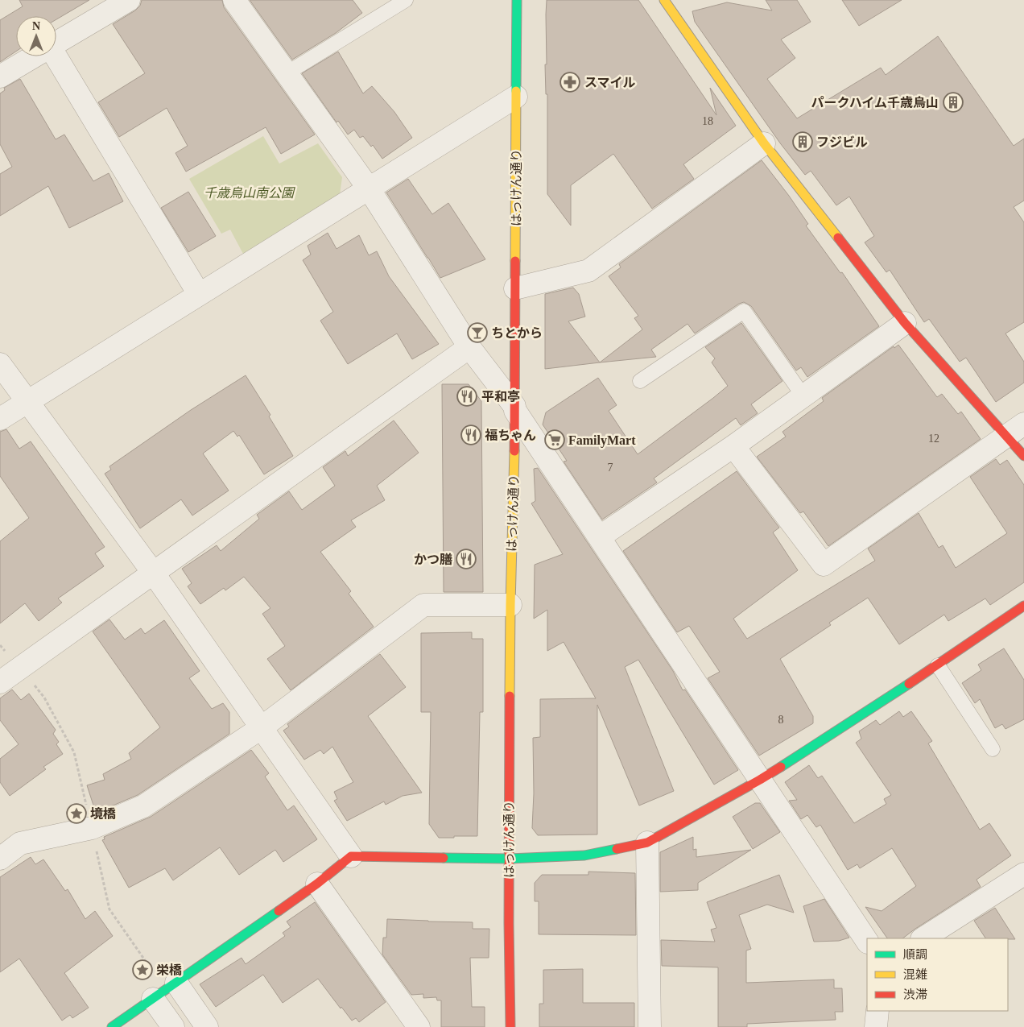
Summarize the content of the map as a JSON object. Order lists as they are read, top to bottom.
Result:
{
  "streets": {
    "street": ["はっけん通り"]
  },
  "parks": ["千歳烏山南公園"],
  "places": {
    "pharmacy": ["スマイル"],
    "building": ["パークハイム千歳烏山", "フジビル"],
    "bar": ["ちとから"],
    "restaurant": ["平和亭", "福ちゃん", "かつ膳"],
    "supermarket": ["FamilyMart"],
    "place": ["境橋", "栄橋"]
  },
  "house_numbers": [
    "18",
    "12",
    "7",
    "8"
  ],
  "legend": ["順調", "混雑", "渋滞"],
  "north": "top"
}
